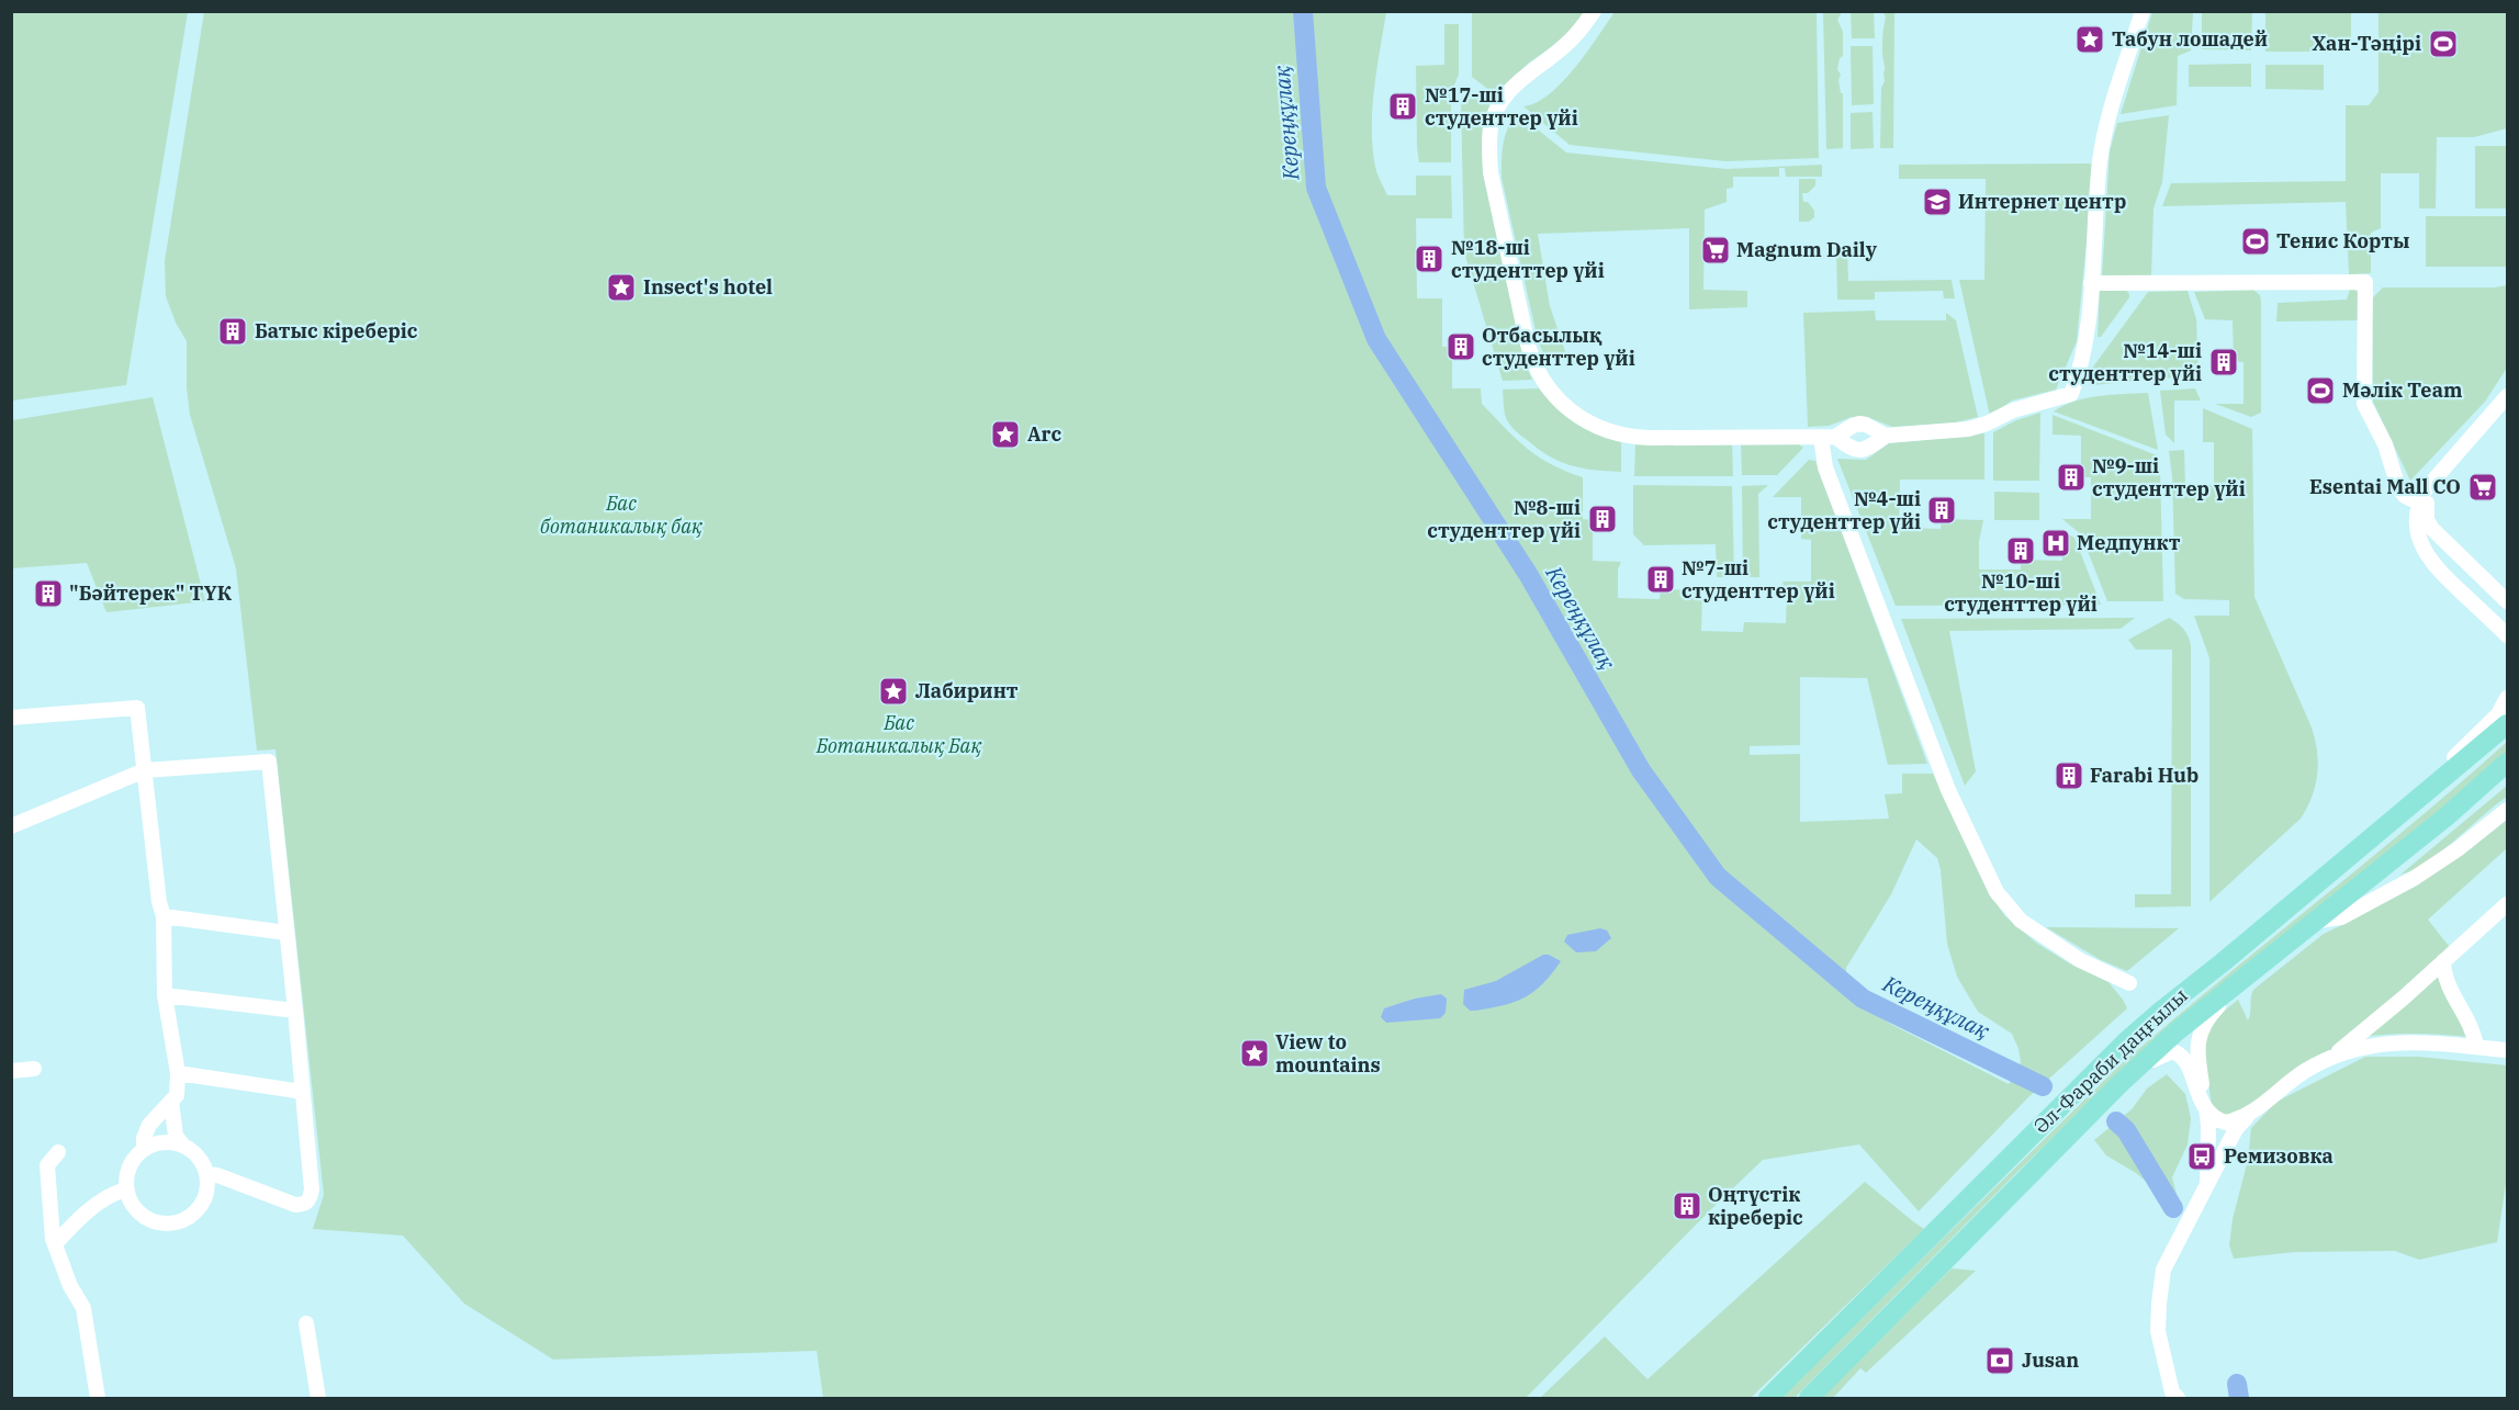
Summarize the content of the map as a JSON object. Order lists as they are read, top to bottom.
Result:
{
  "streets": {
    "main road": ["Әл-Фараби даңғылы"]
  },
  "water": ["Кереңқұлақ"],
  "parks": ["Бас ботаникалық бақ", "Бас Ботаникалық Бақ"],
  "places": {
    "place": [
      "Табун лошадей",
      "Insect's hotel",
      "Arc",
      "Лабиринт",
      "View to mountains"
    ],
    "sports": ["Хан-Тәңірі", "Тенис Корты", "Мәлік Team"],
    "building": [
      "№17-ші студенттер үйі",
      "№18-ші студенттер үйі",
      "Батыс кіреберіс",
      "Отбасылық студенттер үйі",
      "№14-ші студенттер үйі",
      "№9-ші студенттер үйі",
      "№4-ші студенттер үйі",
      "№8-ші студенттер үйі",
      "№10-ші студенттер үйі",
      "№7-ші студенттер үйі",
      "\"Бәйтерек\" ТҮК",
      "Farabi Hub",
      "Оңтүстік кіреберіс"
    ],
    "school or university": ["Интернет центр"],
    "supermarket": ["Magnum Daily", "Esentai Mall СО"],
    "hospital": ["Медпункт"],
    "bus stop": ["Ремизовка"],
    "bank": ["Jusan"]
  }
}
